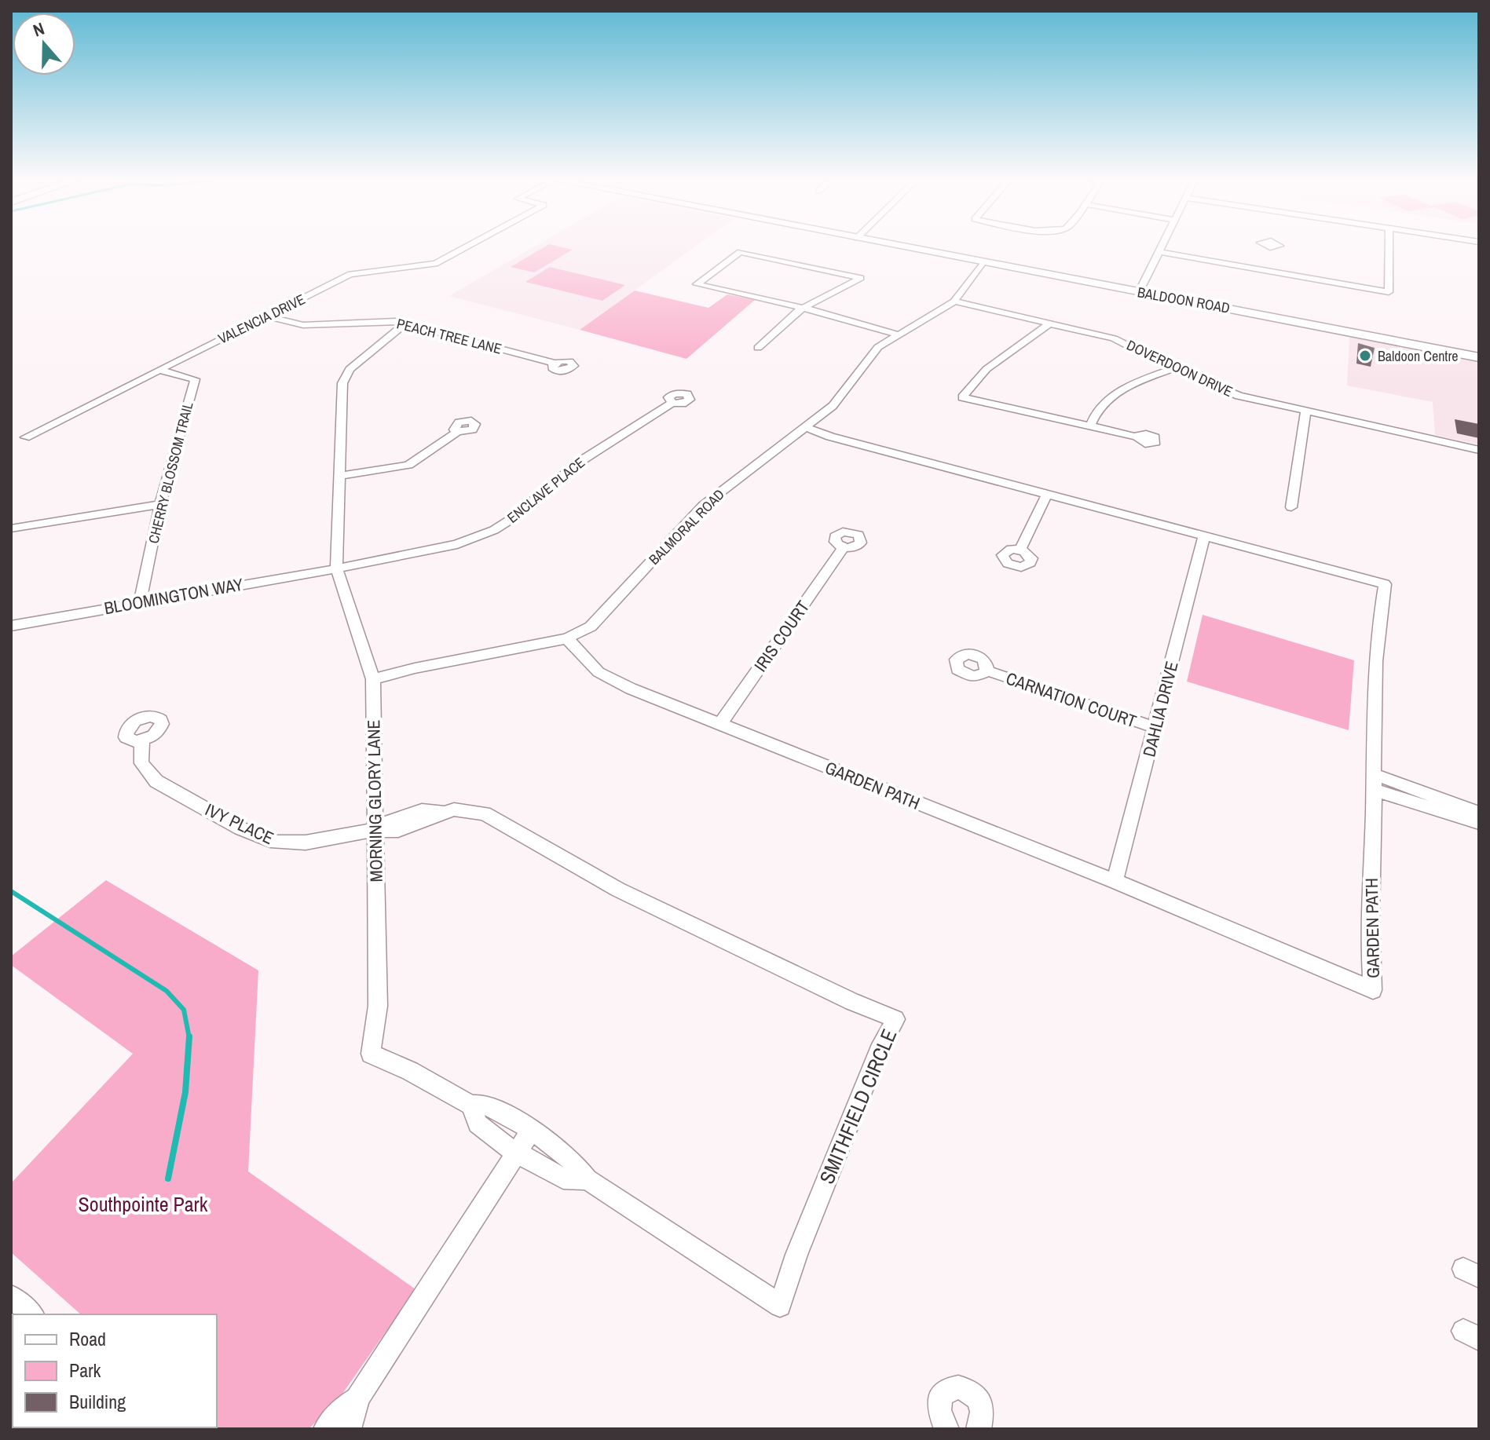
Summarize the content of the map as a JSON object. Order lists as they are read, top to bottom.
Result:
{
  "streets": {
    "street": [
      "BALDOON ROAD",
      "VALENCIA DRIVE",
      "PEACH TREE LANE",
      "DOVERDOON DRIVE",
      "CHERRY BLOSSOM TRAIL",
      "ENCLAVE PLACE",
      "BALMORAL ROAD",
      "BLOOMINGTON WAY",
      "IRIS COURT",
      "CARNATION COURT",
      "DAHLIA DRIVE",
      "GARDEN PATH",
      "MORNING GLORY LANE",
      "IVY PLACE",
      "SMITHFIELD CIRCLE"
    ]
  },
  "crossings": [
    ["BALDOON ROAD", "BALMORAL ROAD"],
    ["VALENCIA DRIVE", "PEACH TREE LANE"],
    ["VALENCIA DRIVE", "CHERRY BLOSSOM TRAIL"],
    ["PEACH TREE LANE", "MORNING GLORY LANE"],
    ["DOVERDOON DRIVE", "BALMORAL ROAD"],
    ["CHERRY BLOSSOM TRAIL", "BLOOMINGTON WAY"],
    ["ENCLAVE PLACE", "BLOOMINGTON WAY"],
    ["ENCLAVE PLACE", "MORNING GLORY LANE"],
    ["BALMORAL ROAD", "GARDEN PATH"],
    ["BALMORAL ROAD", "MORNING GLORY LANE"],
    ["BLOOMINGTON WAY", "MORNING GLORY LANE"],
    ["IRIS COURT", "GARDEN PATH"],
    ["CARNATION COURT", "DAHLIA DRIVE"],
    ["DAHLIA DRIVE", "GARDEN PATH"],
    ["MORNING GLORY LANE", "IVY PLACE"],
    ["MORNING GLORY LANE", "SMITHFIELD CIRCLE"],
    ["IVY PLACE", "SMITHFIELD CIRCLE"]
  ],
  "parks": ["Southpointe Park"],
  "places": ["Baldoon Centre"],
  "legend": ["Road", "Park", "Building"],
  "north": "top"
}
